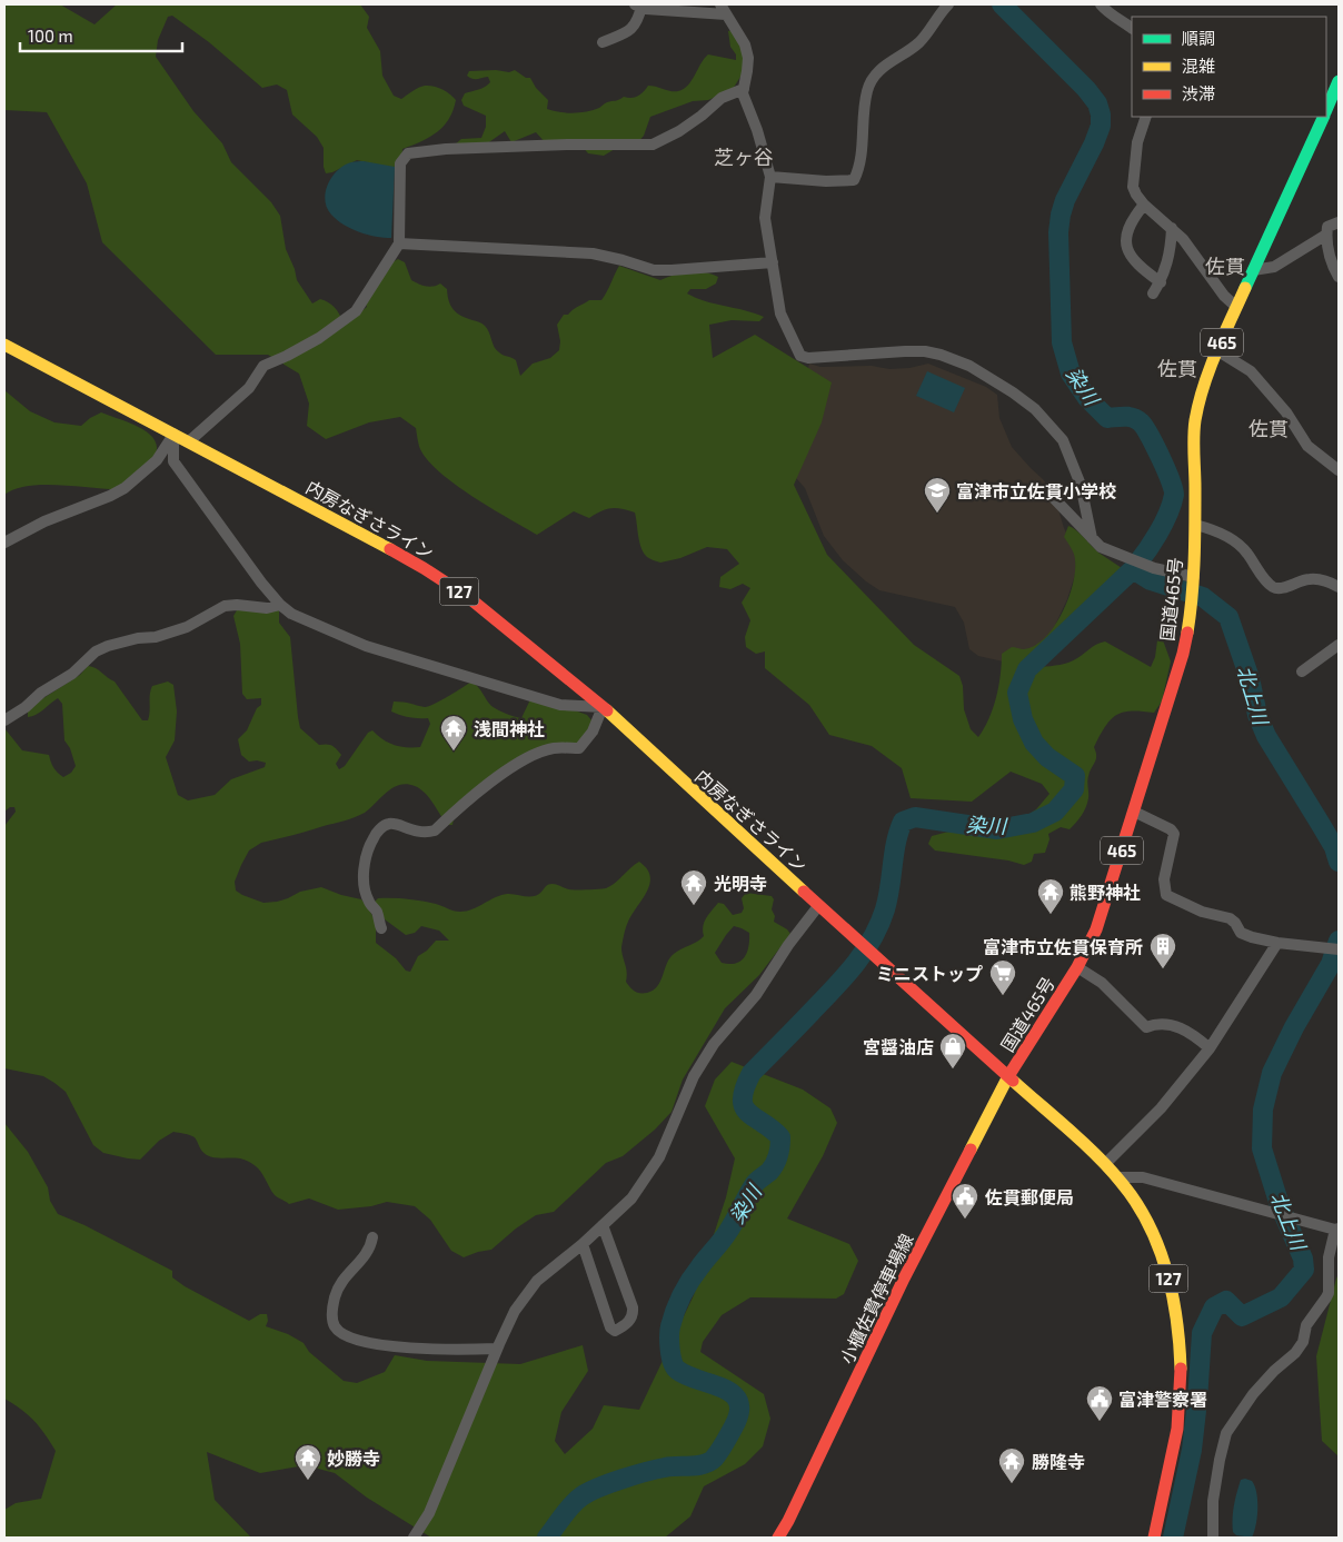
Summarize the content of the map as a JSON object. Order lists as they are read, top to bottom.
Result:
{
  "streets": {
    "main road": [
      "465",
      "内房なぎさライン",
      "127",
      "国道465号",
      "小櫃佐貫停車場線"
    ]
  },
  "crossings": [
    ["内房なぎさライン", "国道465号"],
    ["内房なぎさライン", "小櫃佐貫停車場線"],
    ["国道465号", "小櫃佐貫停車場線"]
  ],
  "districts": [
    "芝ヶ谷",
    "佐貫",
    "佐貫",
    "佐貫"
  ],
  "water": ["染川", "北上川"],
  "places": {
    "school or university": ["富津市立佐貫小学校"],
    "temple": [
      "浅間神社",
      "光明寺",
      "熊野神社",
      "妙勝寺",
      "勝隆寺"
    ],
    "building": ["富津市立佐貫保育所"],
    "supermarket": ["ミニストップ"],
    "shop": ["宮醤油店"],
    "public building": ["佐貫郵便局", "富津警察署"]
  },
  "legend": ["順調", "混雑", "渋滞"],
  "scale_bar": "100 m"
}
